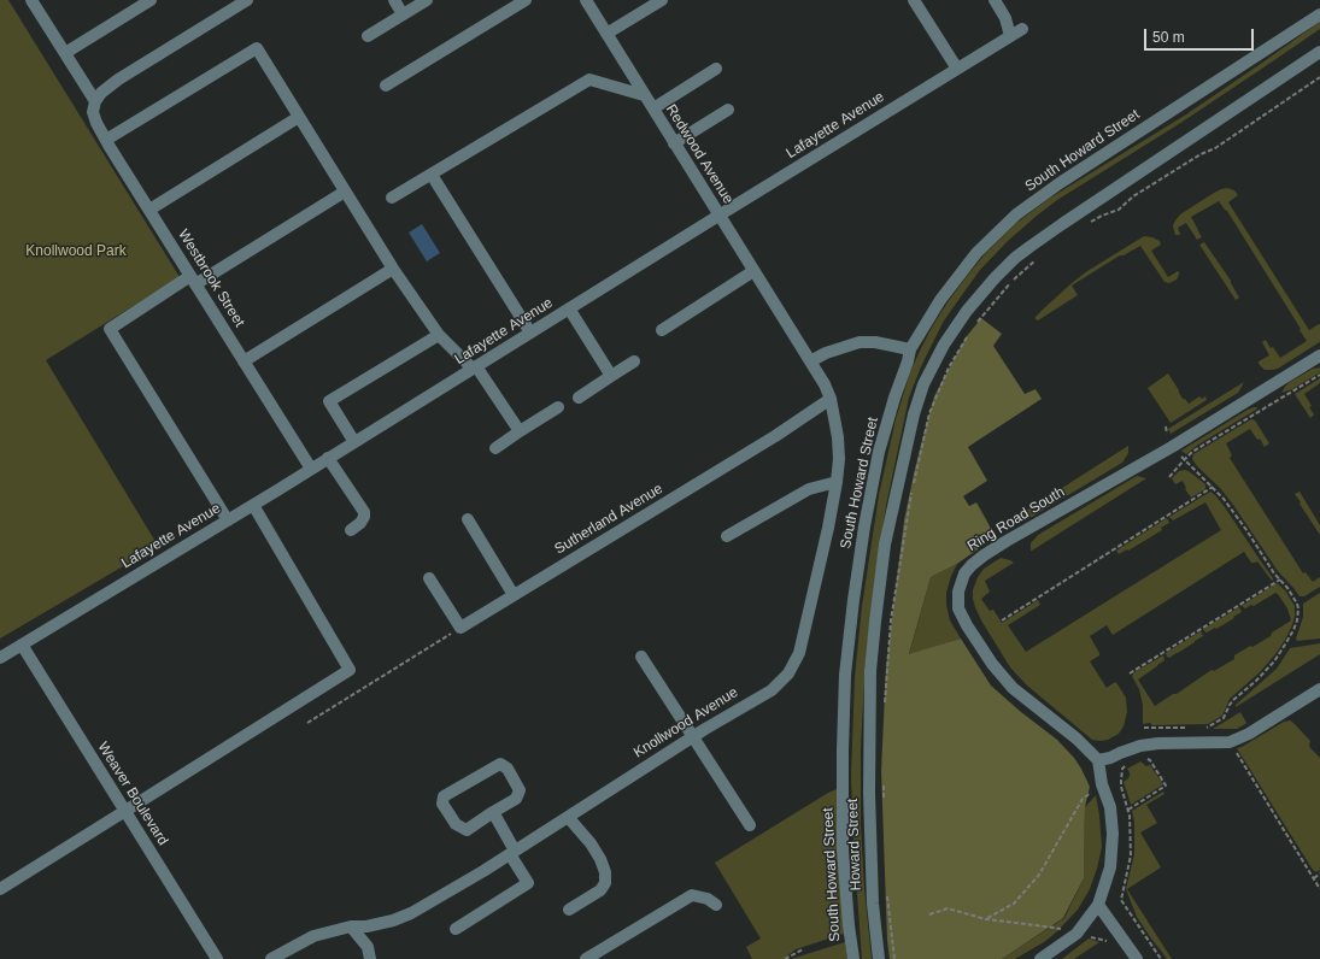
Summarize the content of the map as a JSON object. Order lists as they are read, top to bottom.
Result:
{
  "streets": {
    "street": [
      "Lafayette Avenue",
      "South Howard Street",
      "Redwood Avenue",
      "Westbrook Street",
      "Sutherland Avenue",
      "Ring Road South",
      "Knollwood Avenue",
      "Weaver Boulevard",
      "Howard Street"
    ]
  },
  "crossings": [
    ["Lafayette Avenue", "Redwood Avenue"],
    ["Lafayette Avenue", "Westbrook Street"],
    ["Lafayette Avenue", "Weaver Boulevard"],
    ["Redwood Avenue", "Knollwood Avenue"],
    ["Sutherland Avenue", "Knollwood Avenue"]
  ],
  "parks": ["Knollwood Park"],
  "scale_bar": "50 m"
}
